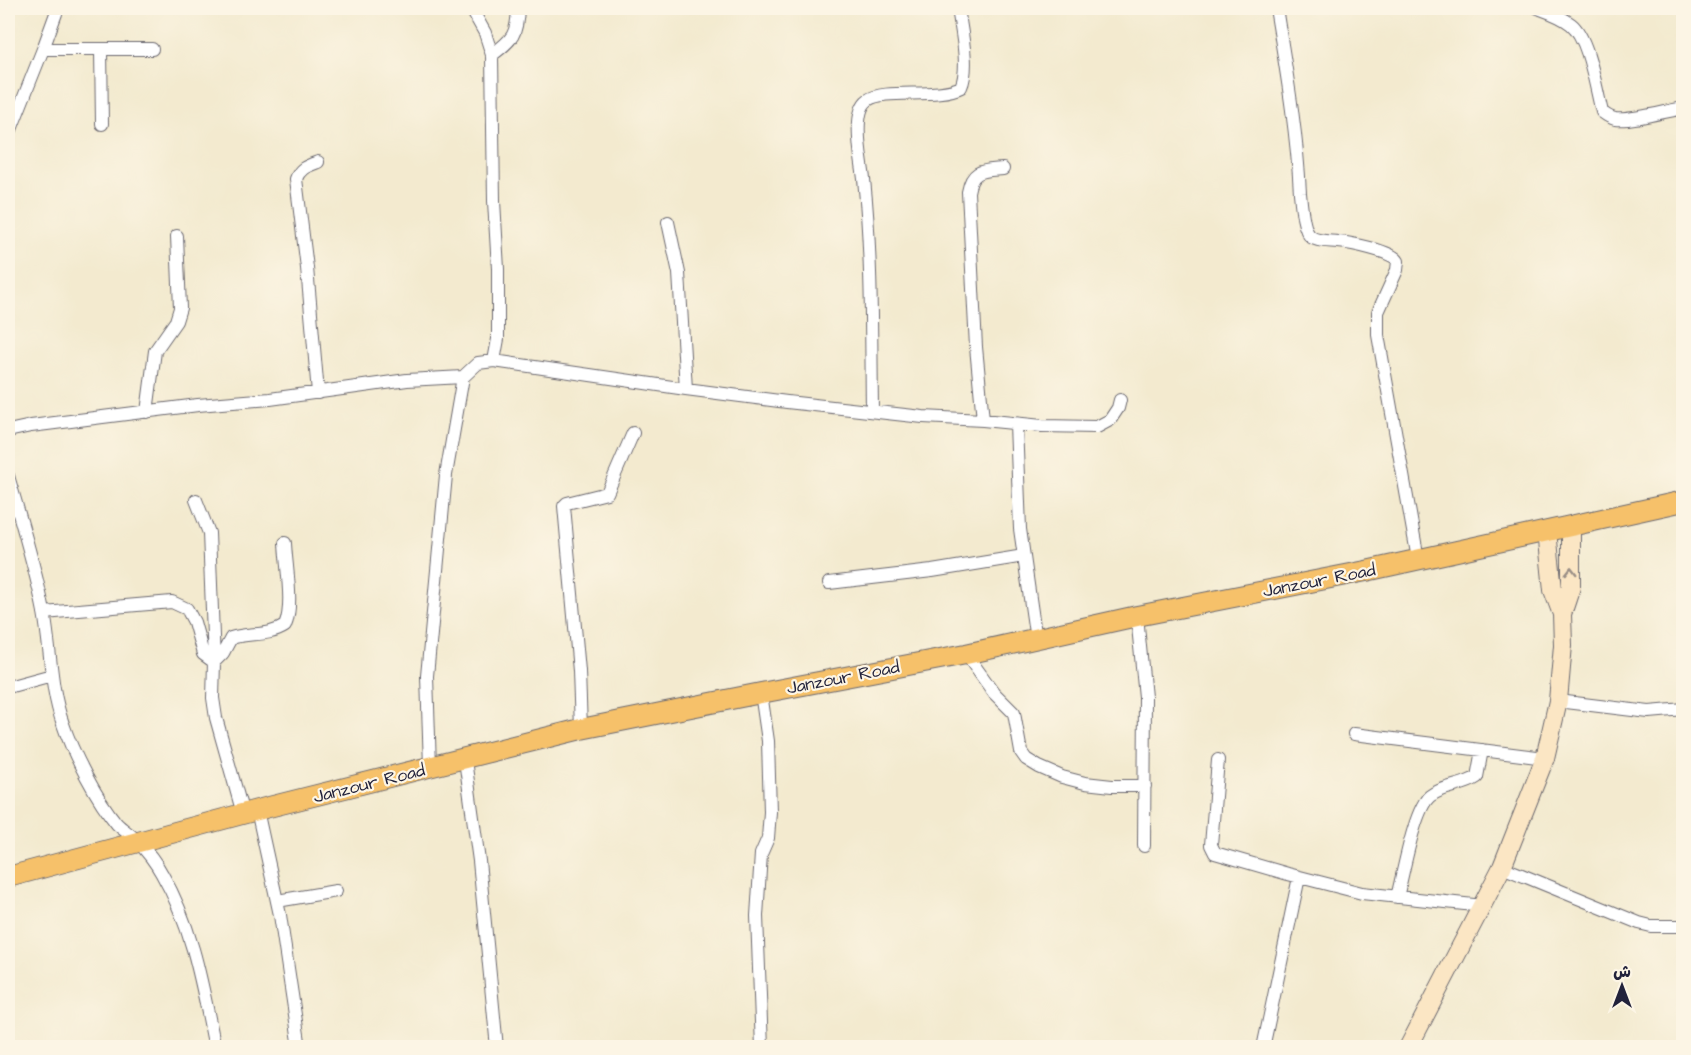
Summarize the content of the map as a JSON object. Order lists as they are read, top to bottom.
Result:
{
  "streets": {
    "main road": ["Janzour Road"]
  },
  "north": "top"
}
